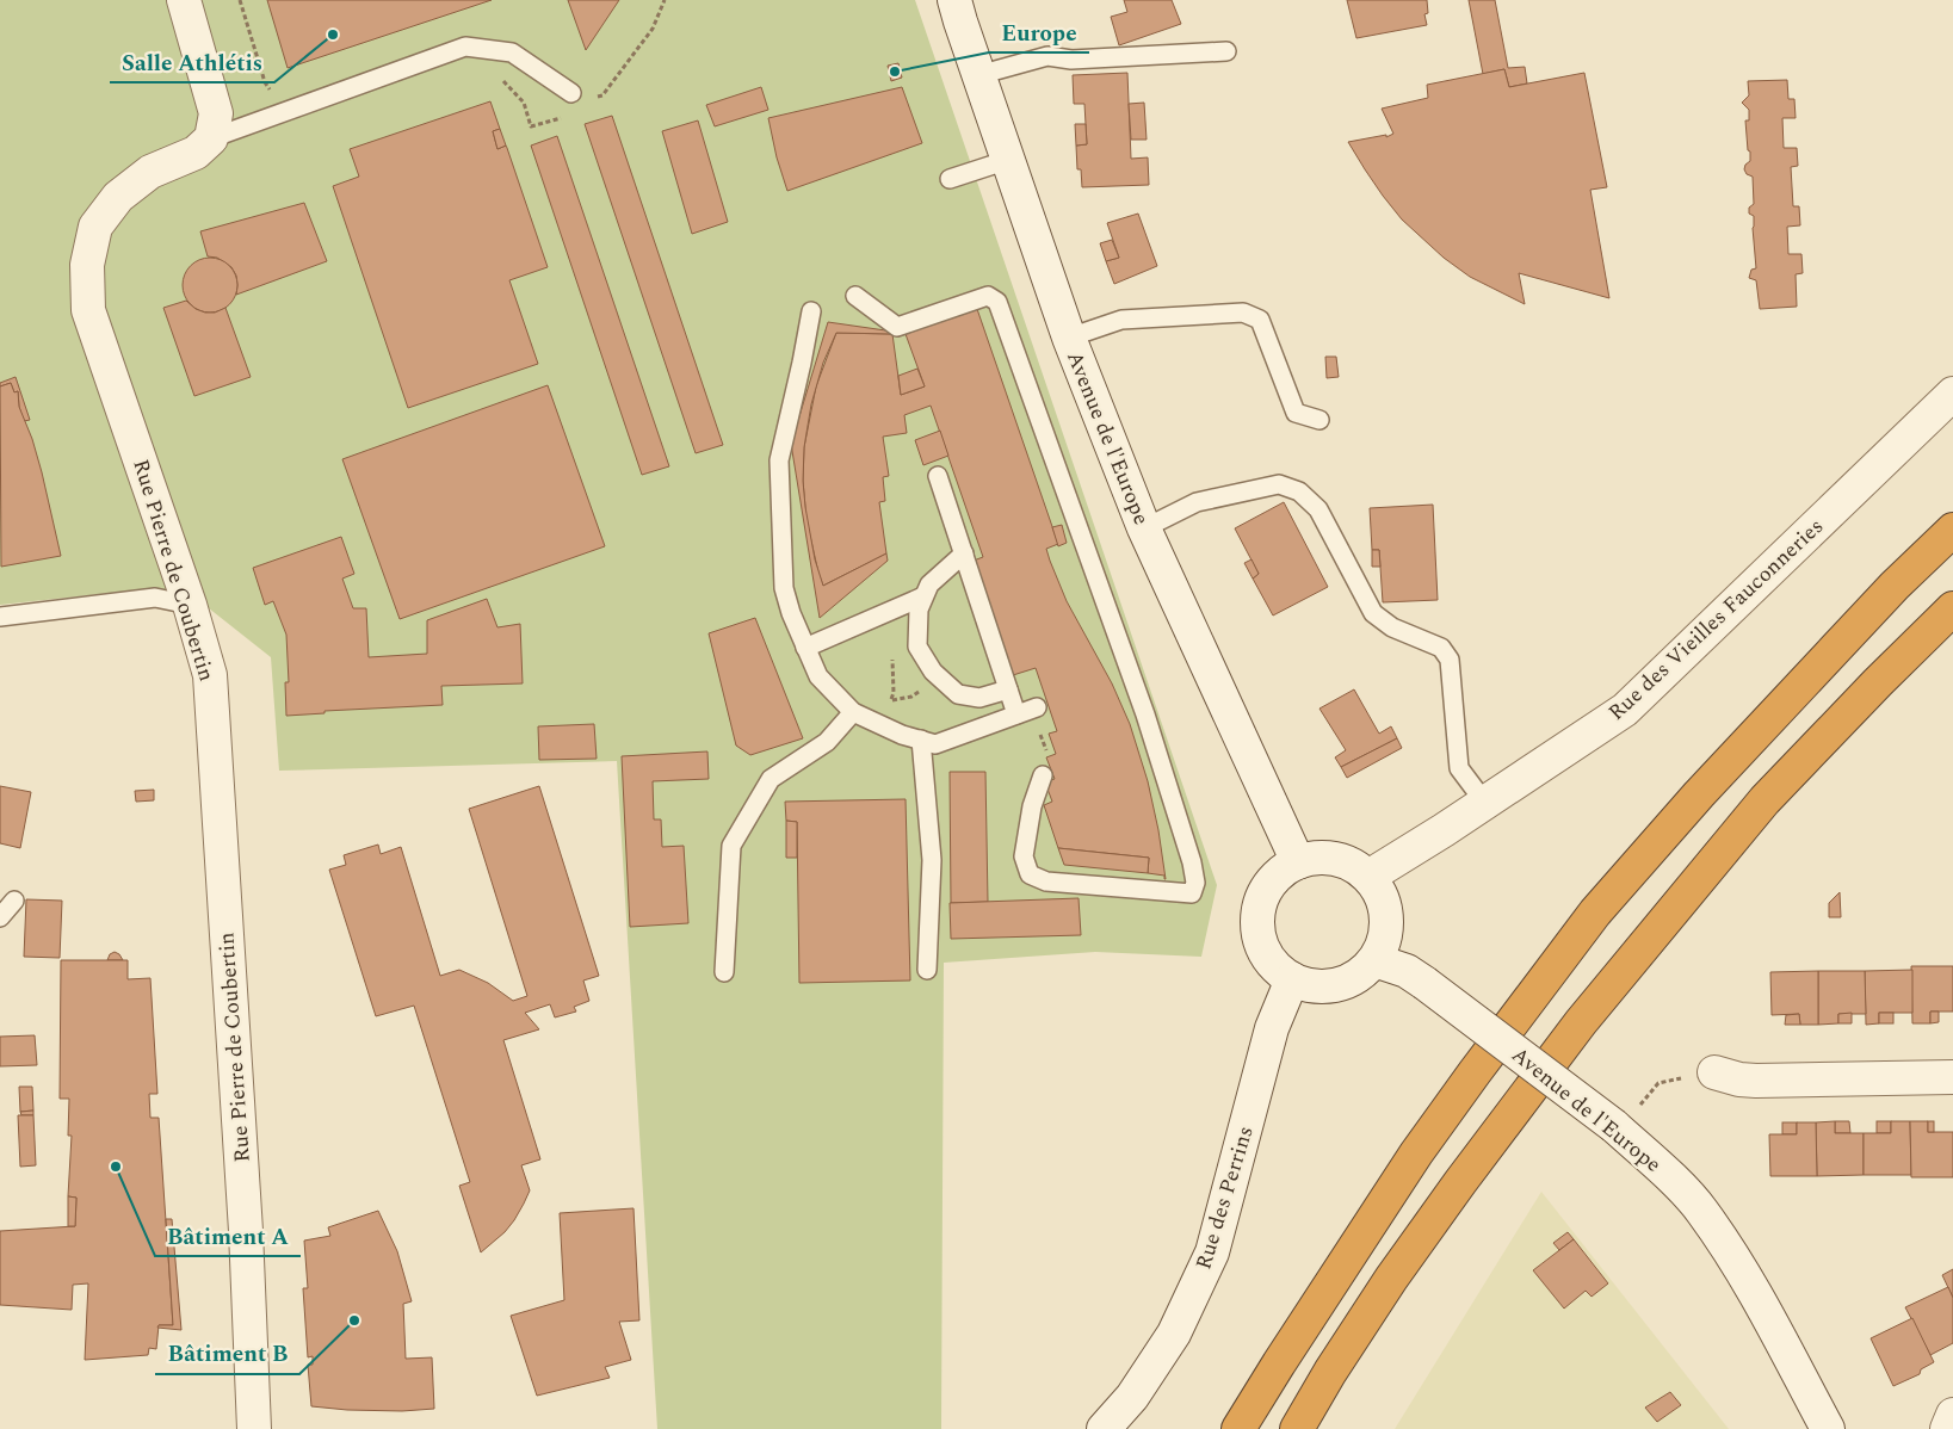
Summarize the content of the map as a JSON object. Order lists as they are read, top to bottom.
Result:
{
  "streets": {
    "street": [
      "Avenue de l'Europe",
      "Rue Pierre de Coubertin",
      "Rue des Vieilles Fauconneries",
      "Rue des Perrins"
    ]
  },
  "crossings": [
    ["Avenue de l'Europe", "Rue des Vieilles Fauconneries"],
    ["Avenue de l'Europe", "Rue des Perrins"],
    ["Rue des Vieilles Fauconneries", "Rue des Perrins"]
  ],
  "places": [
    "Salle Athlétis",
    "Europe",
    "Bâtiment A",
    "Bâtiment B"
  ]
}
